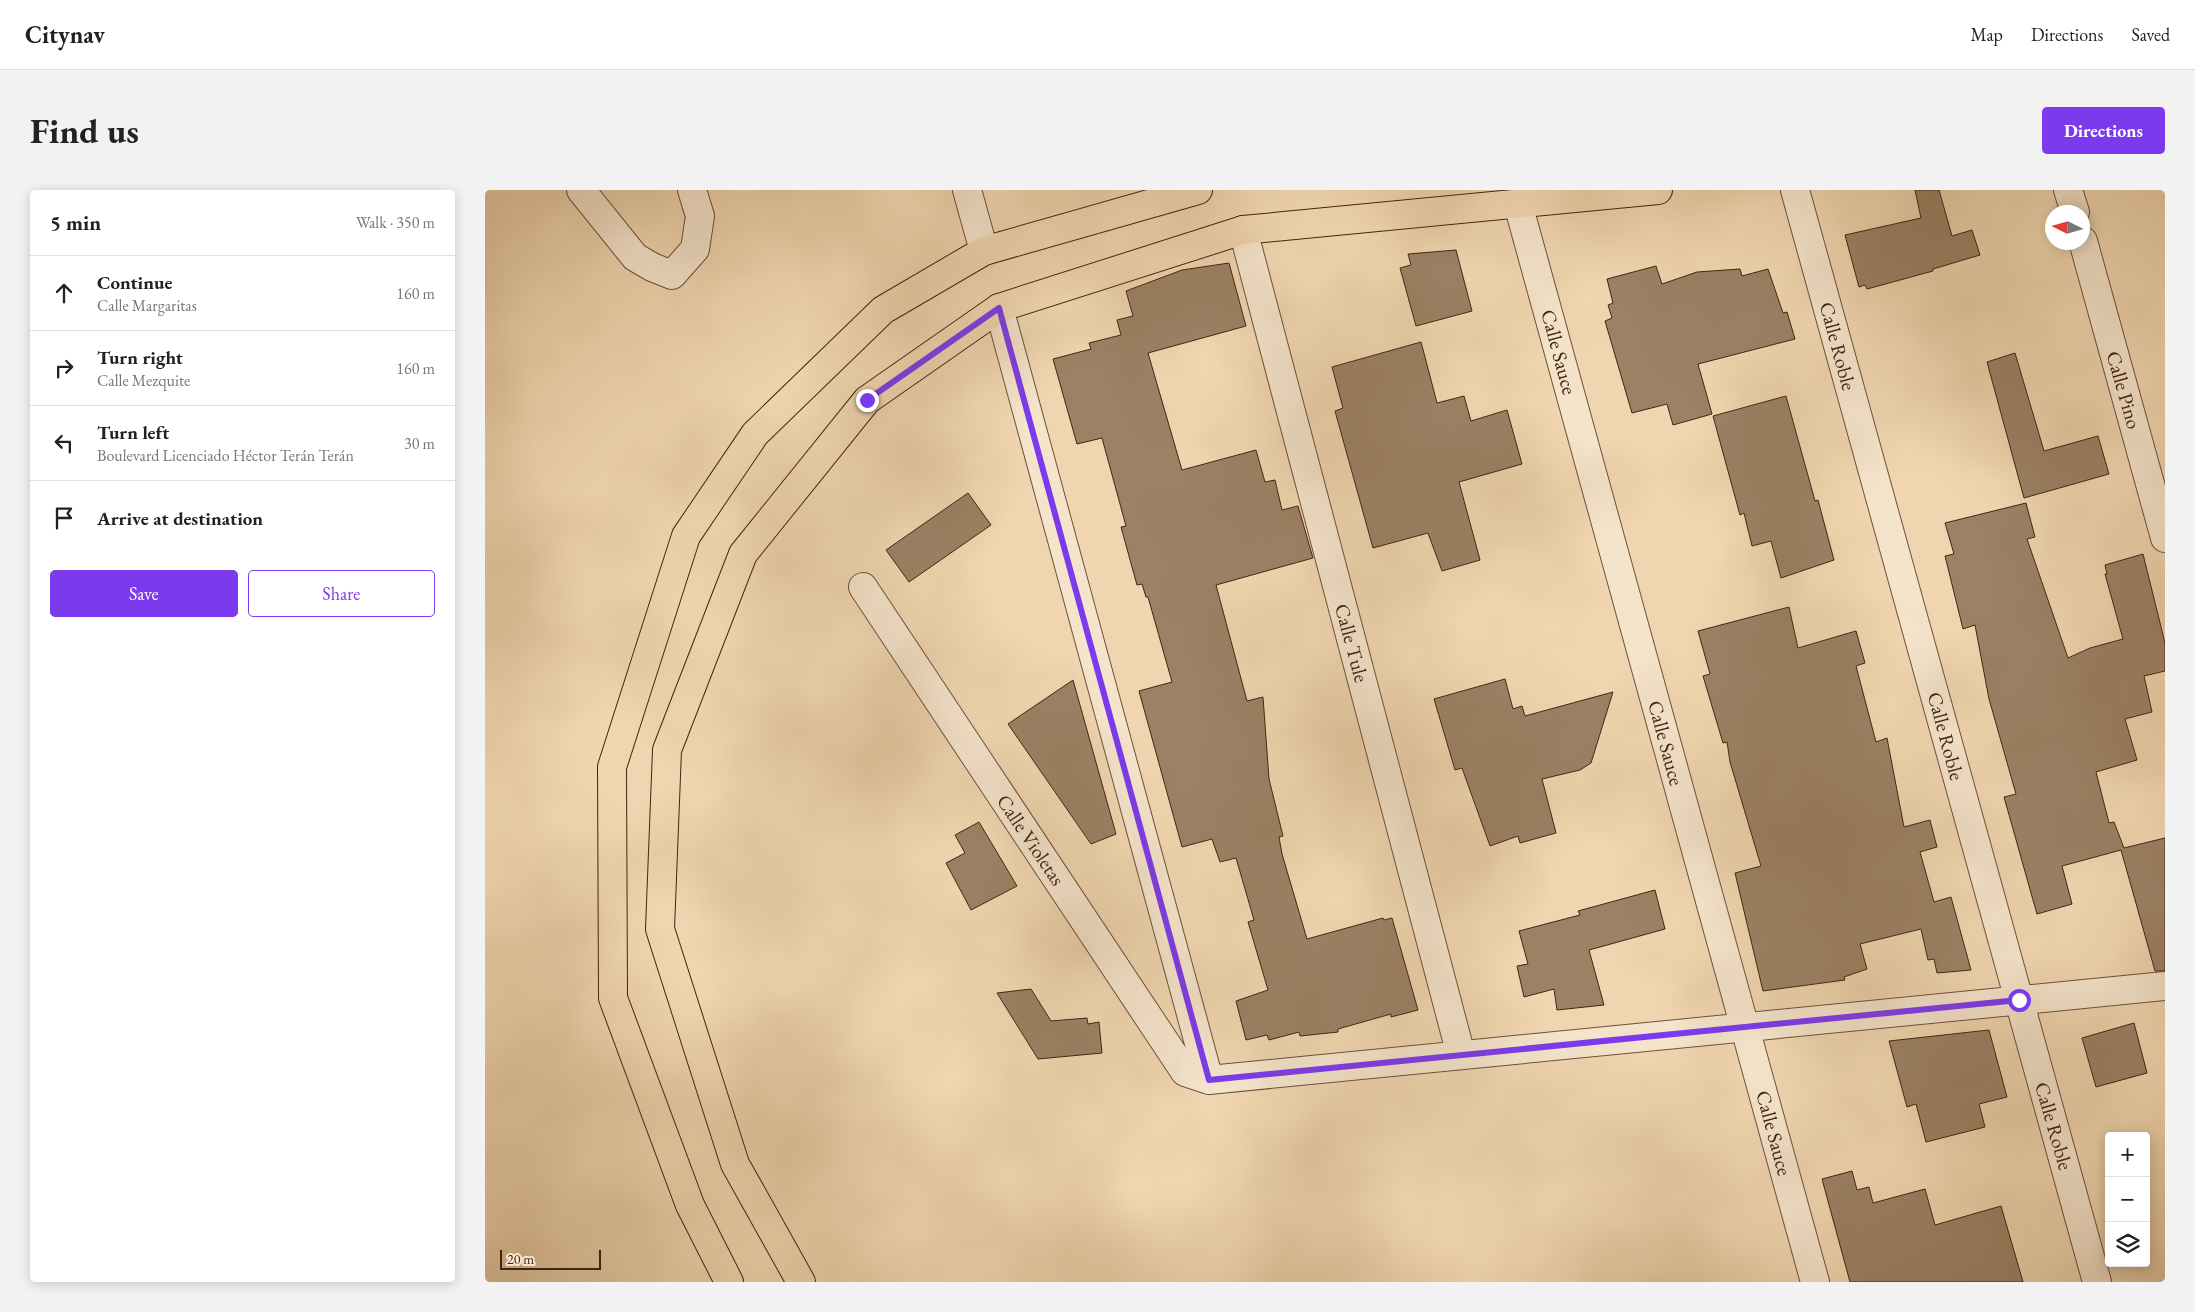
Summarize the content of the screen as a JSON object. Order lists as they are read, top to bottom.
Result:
{
  "streets": {
    "street": [
      "Calle Roble",
      "Calle Sauce",
      "Calle Pino",
      "Calle Tule",
      "Calle Violetas"
    ]
  },
  "scale_bar": "20 m",
  "north": "left",
  "page": {
    "header": "Citynav",
    "nav": ["Map", "Directions", "Saved"],
    "buttons": [
      "Directions",
      ["Save", "Share"]
    ],
    "title": "Find us",
    "heading": ["5 min", "Walk · 350 m"],
    "list": [
      ["Continue", "Calle Margaritas", "160 m"],
      ["Turn right", "Calle Mezquite", "160 m"],
      ["Turn left", "Boulevard Licenciado Héctor Terán Terán", "30 m"],
      "Arrive at destination"
    ],
    "map_buttons": ["+", "−"],
    "scale": "20 m"
  }
}
